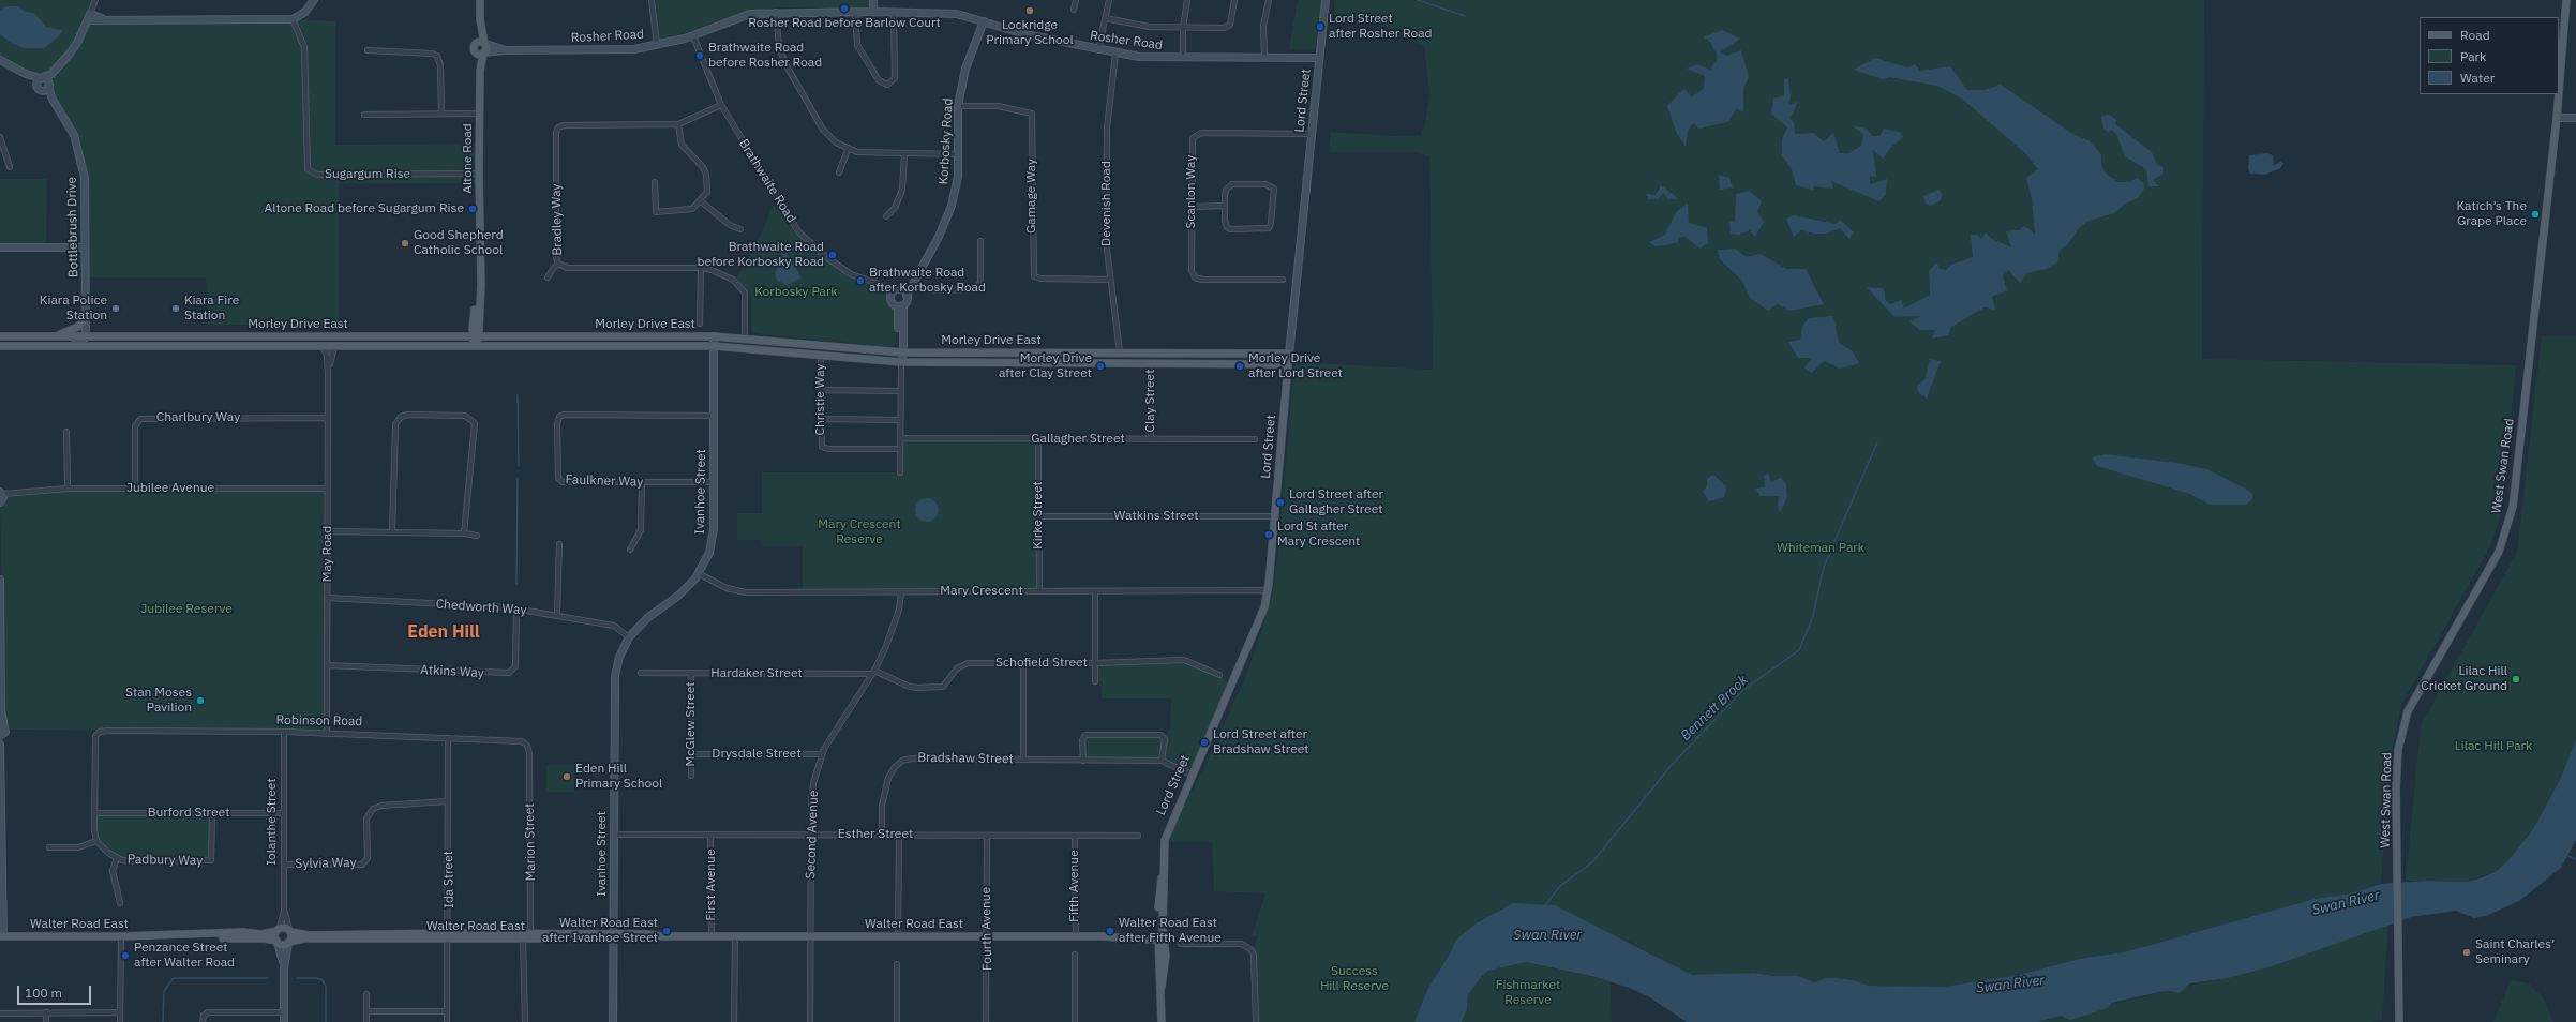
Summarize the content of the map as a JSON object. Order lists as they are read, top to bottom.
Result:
{
  "streets": {
    "main road": [
      "Lord Street",
      "Altone Road",
      "Morley Drive East",
      "West Swan Road",
      "Walter Road East"
    ],
    "street": [
      "Rosher Road",
      "Korbosky Road",
      "Sugargum Rise",
      "Brathwaite Road",
      "Scanlon Way",
      "Gamage Way",
      "Devenish Road",
      "Bradley Way",
      "Bottlebrush Drive",
      "Christie Way",
      "Clay Street",
      "Charlbury Way",
      "Gallagher Street",
      "Faulkner Way",
      "Jubilee Avenue",
      "Ivanhoe Street",
      "Kirke Street",
      "Watkins Street",
      "May Road",
      "Mary Crescent",
      "Chedworth Way",
      "Schofield Street",
      "Atkins Way",
      "Hardaker Street",
      "Robinson Road",
      "McGlew Street",
      "Drysdale Street",
      "Bradshaw Street",
      "Burford Street",
      "Iolanthe Street",
      "Second Avenue",
      "Esther Street",
      "Marion Street",
      "Padbury Way",
      "Sylvia Way",
      "Ida Street",
      "First Avenue",
      "Fifth Avenue",
      "Fourth Avenue"
    ]
  },
  "crossings": [
    ["Rosher Road", "Lord Street"],
    ["Rosher Road", "Korbosky Road"],
    ["Rosher Road", "Altone Road"],
    ["Rosher Road", "Brathwaite Road"],
    ["Rosher Road", "Devenish Road"],
    ["Lord Street", "Scanlon Way"],
    ["Lord Street", "Morley Drive East"],
    ["Lord Street", "Watkins Street"],
    ["Lord Street", "Mary Crescent"],
    ["Lord Street", "Bradshaw Street"],
    ["Lord Street", "Walter Road East"],
    ["Korbosky Road", "Gamage Way"],
    ["Altone Road", "Sugargum Rise"],
    ["Altone Road", "Morley Drive East"],
    ["Brathwaite Road", "Bradley Way"],
    ["Gamage Way", "Devenish Road"],
    ["Devenish Road", "Morley Drive East"],
    ["Bradley Way", "Morley Drive East"],
    ["Bottlebrush Drive", "Morley Drive East"],
    ["Morley Drive East", "Christie Way"],
    ["Morley Drive East", "Clay Street"],
    ["Morley Drive East", "Ivanhoe Street"],
    ["Morley Drive East", "May Road"],
    ["Clay Street", "Gallagher Street"],
    ["Charlbury Way", "Jubilee Avenue"],
    ["Charlbury Way", "May Road"],
    ["Gallagher Street", "Kirke Street"],
    ["Faulkner Way", "Ivanhoe Street"],
    ["Jubilee Avenue", "May Road"],
    ["Ivanhoe Street", "Mary Crescent"],
    ["Ivanhoe Street", "Chedworth Way"],
    ["Ivanhoe Street", "Esther Street"],
    ["Ivanhoe Street", "Walter Road East"],
    ["Kirke Street", "Watkins Street"],
    ["Kirke Street", "Mary Crescent"],
    ["May Road", "Chedworth Way"],
    ["May Road", "Atkins Way"],
    ["May Road", "Robinson Road"],
    ["Mary Crescent", "Second Avenue"],
    ["Chedworth Way", "Atkins Way"],
    ["Schofield Street", "Hardaker Street"],
    ["Schofield Street", "Second Avenue"],
    ["Hardaker Street", "McGlew Street"],
    ["Hardaker Street", "Second Avenue"],
    ["Robinson Road", "Burford Street"],
    ["Robinson Road", "Iolanthe Street"],
    ["Robinson Road", "Marion Street"],
    ["Robinson Road", "Ida Street"],
    ["McGlew Street", "Drysdale Street"],
    ["Drysdale Street", "Second Avenue"],
    ["Bradshaw Street", "Esther Street"],
    ["Burford Street", "Iolanthe Street"],
    ["Burford Street", "Padbury Way"],
    ["Iolanthe Street", "Sylvia Way"],
    ["Iolanthe Street", "Walter Road East"],
    ["Second Avenue", "Esther Street"],
    ["Second Avenue", "Walter Road East"],
    ["Esther Street", "First Avenue"],
    ["Esther Street", "Fifth Avenue"],
    ["Esther Street", "Fourth Avenue"],
    ["Marion Street", "Walter Road East"],
    ["Sylvia Way", "Ida Street"],
    ["Ida Street", "Walter Road East"],
    ["First Avenue", "Walter Road East"],
    ["Fifth Avenue", "Walter Road East"],
    ["Walter Road East", "Fourth Avenue"]
  ],
  "districts": ["Eden Hill"],
  "water": ["Bennett Brook", "Swan River"],
  "parks": [
    "Korbosky Park",
    "Mary Crescent Reserve",
    "Whiteman Park",
    "Jubilee Reserve",
    "Lilac Hill Park",
    "Success Hill Reserve",
    "Fishmarket Reserve"
  ],
  "places": [
    "Rosher Road before Barlow Court",
    "Lockridge Primary School",
    "Lord Street after Rosher Road",
    "Brathwaite Road before Rosher Road",
    "Altone Road before Sugargum Rise",
    "Katich’s The Grape Place",
    "Good Shepherd Catholic School",
    "Brathwaite Road before Korbosky Road",
    "Brathwaite Road after Korbosky Road",
    "Kiara Police Station",
    "Kiara Fire Station",
    "Morley Drive after Clay Street",
    "Morley Drive after Lord Street",
    "Lord Street after Gallagher Street",
    "Lord St after Mary Crescent",
    "Lilac Hill Cricket Ground",
    "Stan Moses Pavilion",
    "Lord Street after Bradshaw Street",
    "Eden Hill Primary School",
    "Walter Road East after Ivanhoe Street",
    "Walter Road East after Fifth Avenue",
    "Saint Charles’ Seminary",
    "Penzance Street after Walter Road"
  ],
  "legend": ["Road", "Park", "Water"],
  "scale_bar": "100 m"
}
